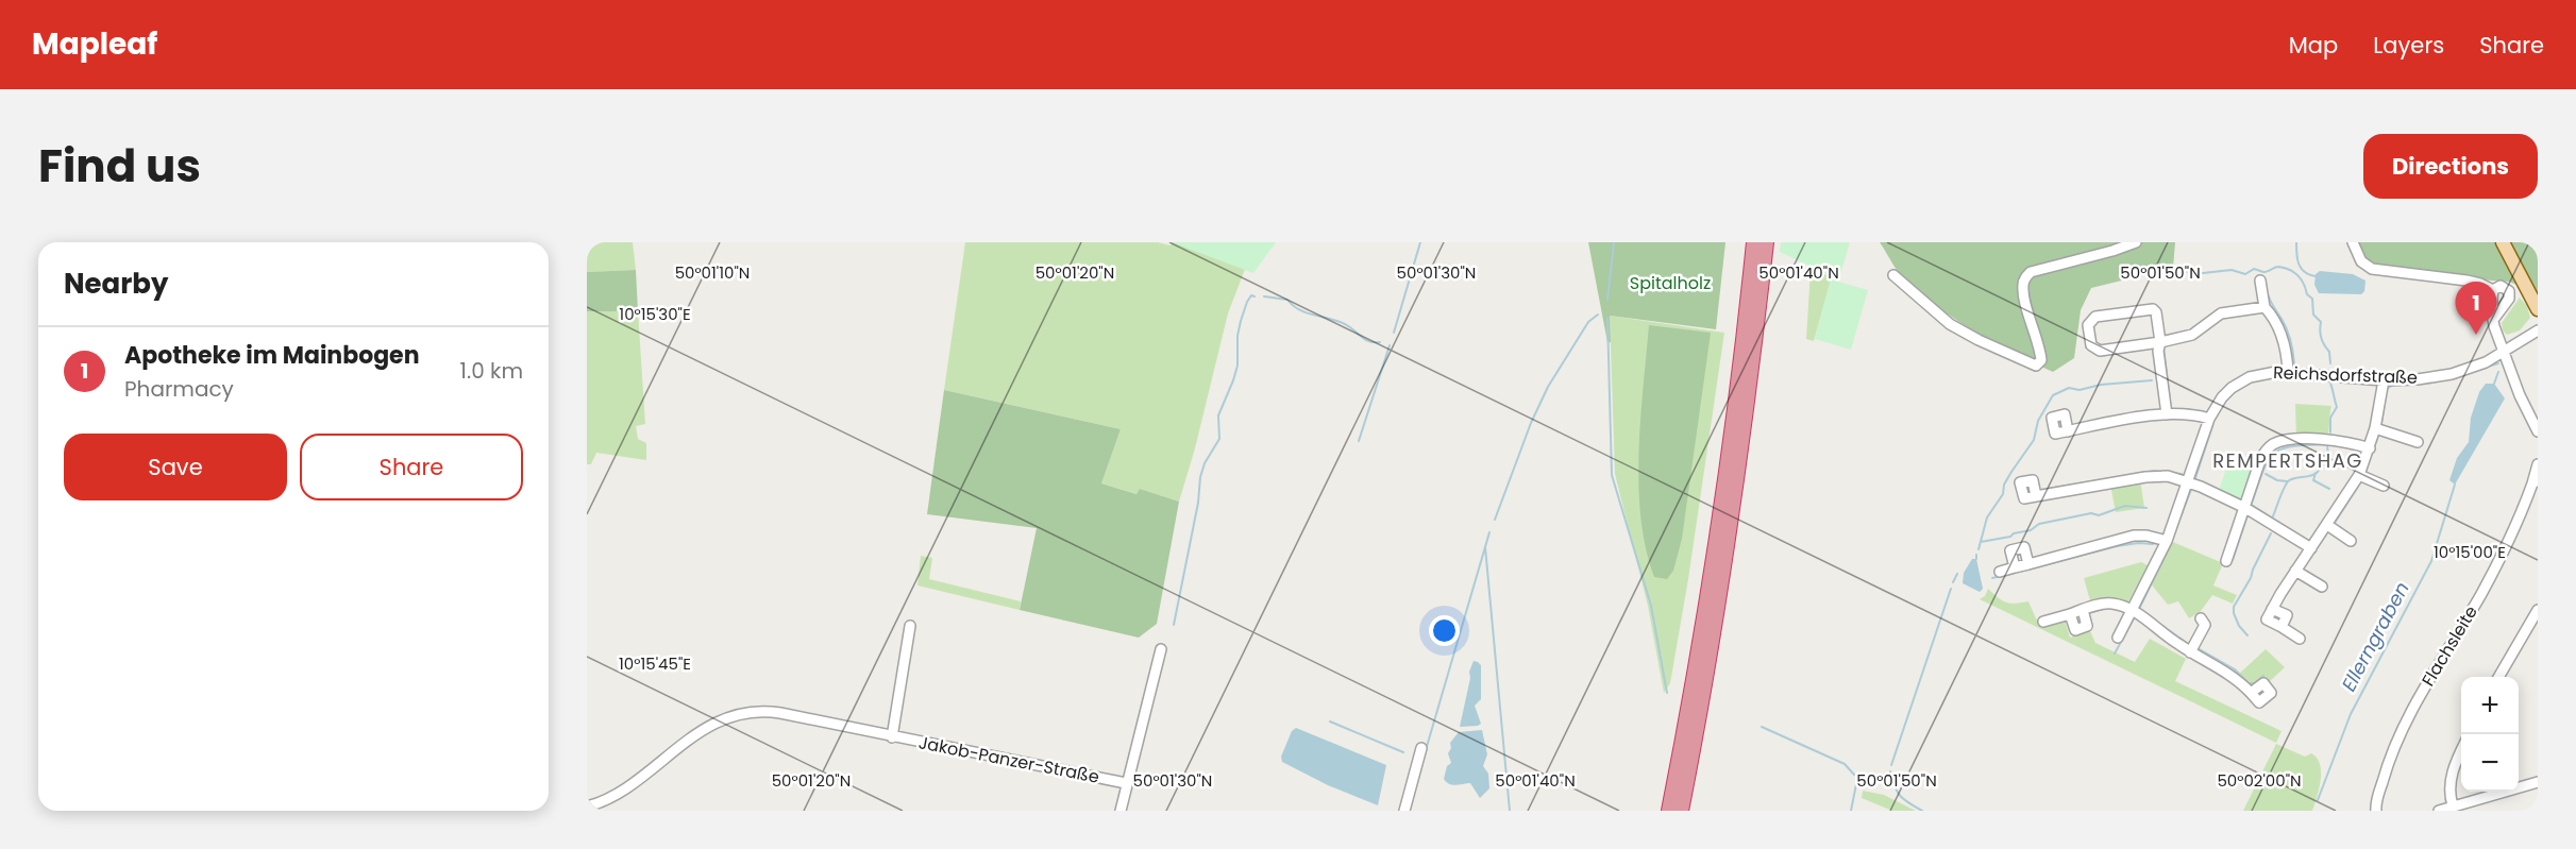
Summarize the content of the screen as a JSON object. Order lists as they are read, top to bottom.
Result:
{
  "streets": {
    "street": ["Reichsdorfstraße", "Flachsleite", "Jakob-Panzer-Straße"]
  },
  "districts": ["REMPERTSHAG"],
  "water": ["Ellerngraben"],
  "parks": ["Spitalholz"],
  "page": {
    "header": "Mapleaf",
    "nav": ["Map", "Layers", "Share"],
    "title": "Find us",
    "buttons": [
      "Directions",
      ["Save", "Share"]
    ],
    "heading": "Nearby",
    "pins": "1",
    "list": [
      {
        "mark": "1",
        "name": "Apotheke im Mainbogen",
        "note": "Pharmacy",
        "value": "1.0 km"
      }
    ],
    "map_buttons": ["+", "−"]
  },
  "coordinates": [
    "50°01'10\"N",
    "50°01'20\"N",
    "50°01'30\"N",
    "50°01'40\"N",
    "50°01'50\"N",
    "10°15'30\"E",
    "10°15'00\"E",
    "10°15'45\"E",
    "50°02'00\"N"
  ]
}
